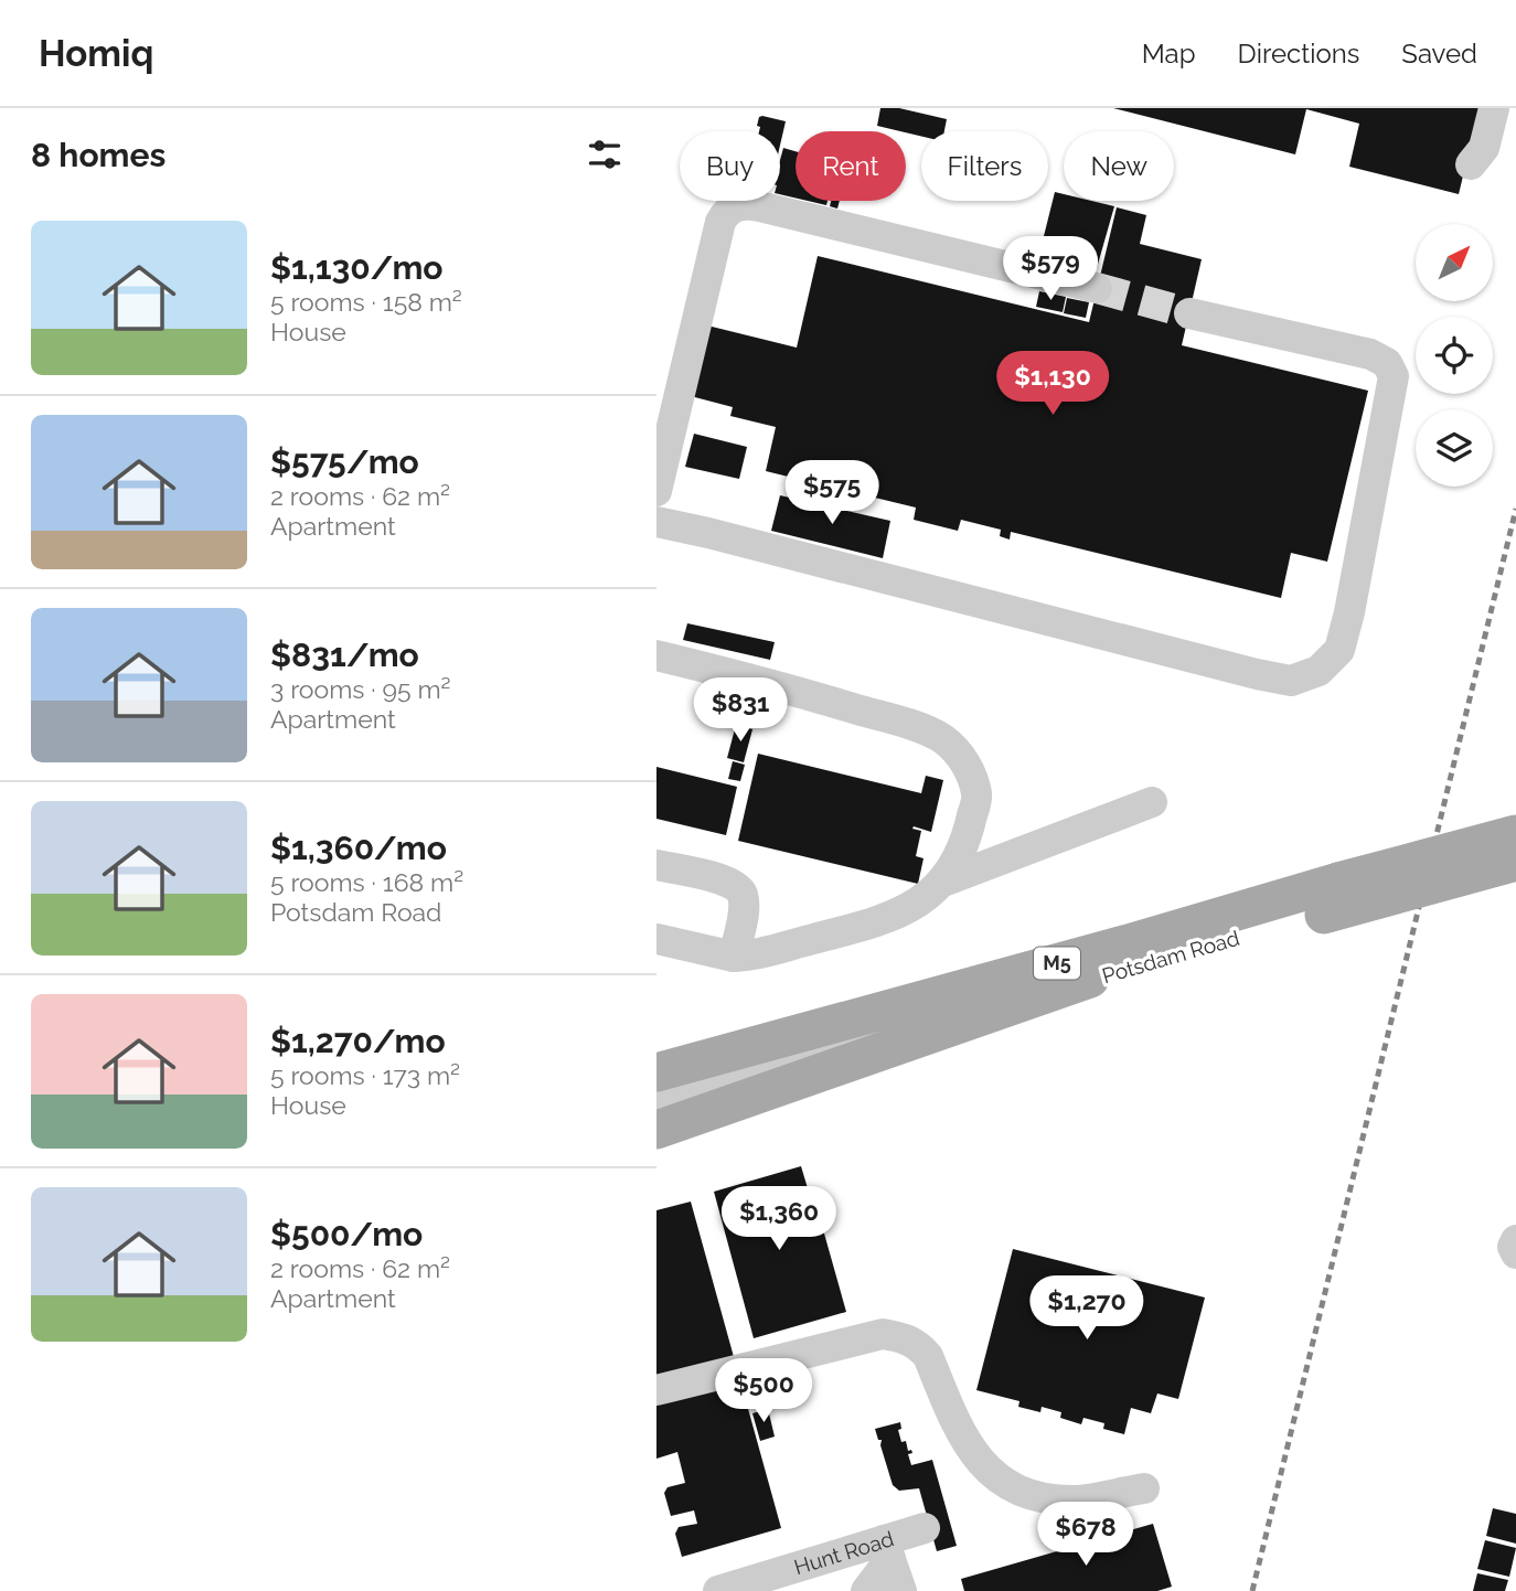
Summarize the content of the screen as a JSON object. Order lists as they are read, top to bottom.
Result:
{
  "streets": {
    "main road": ["Potsdam Road", "M5"],
    "street": ["Hunt Road"]
  },
  "north": "top right",
  "page": {
    "header": "Homiq",
    "nav": ["Map", "Directions", "Saved"],
    "heading": "8 homes",
    "chip": [
      "Buy",
      "Rent",
      "Filters",
      "New"
    ],
    "list": [
      {
        "name": "$1,130/mo",
        "note": "5 rooms · 158 m² · House"
      },
      {
        "name": "$575/mo",
        "note": "2 rooms · 62 m² · Apartment"
      },
      {
        "name": "$831/mo",
        "note": "3 rooms · 95 m² · Apartment"
      },
      {
        "name": "$1,360/mo",
        "note": "5 rooms · 168 m² · Potsdam Road"
      },
      {
        "name": "$1,270/mo",
        "note": "5 rooms · 173 m² · House"
      },
      {
        "name": "$500/mo",
        "note": "2 rooms · 62 m² · Apartment"
      }
    ],
    "price": [
      "$579",
      "$1,130",
      "$575",
      "$831",
      "$1,360",
      "$1,270",
      "$500",
      "$678"
    ]
  }
}
